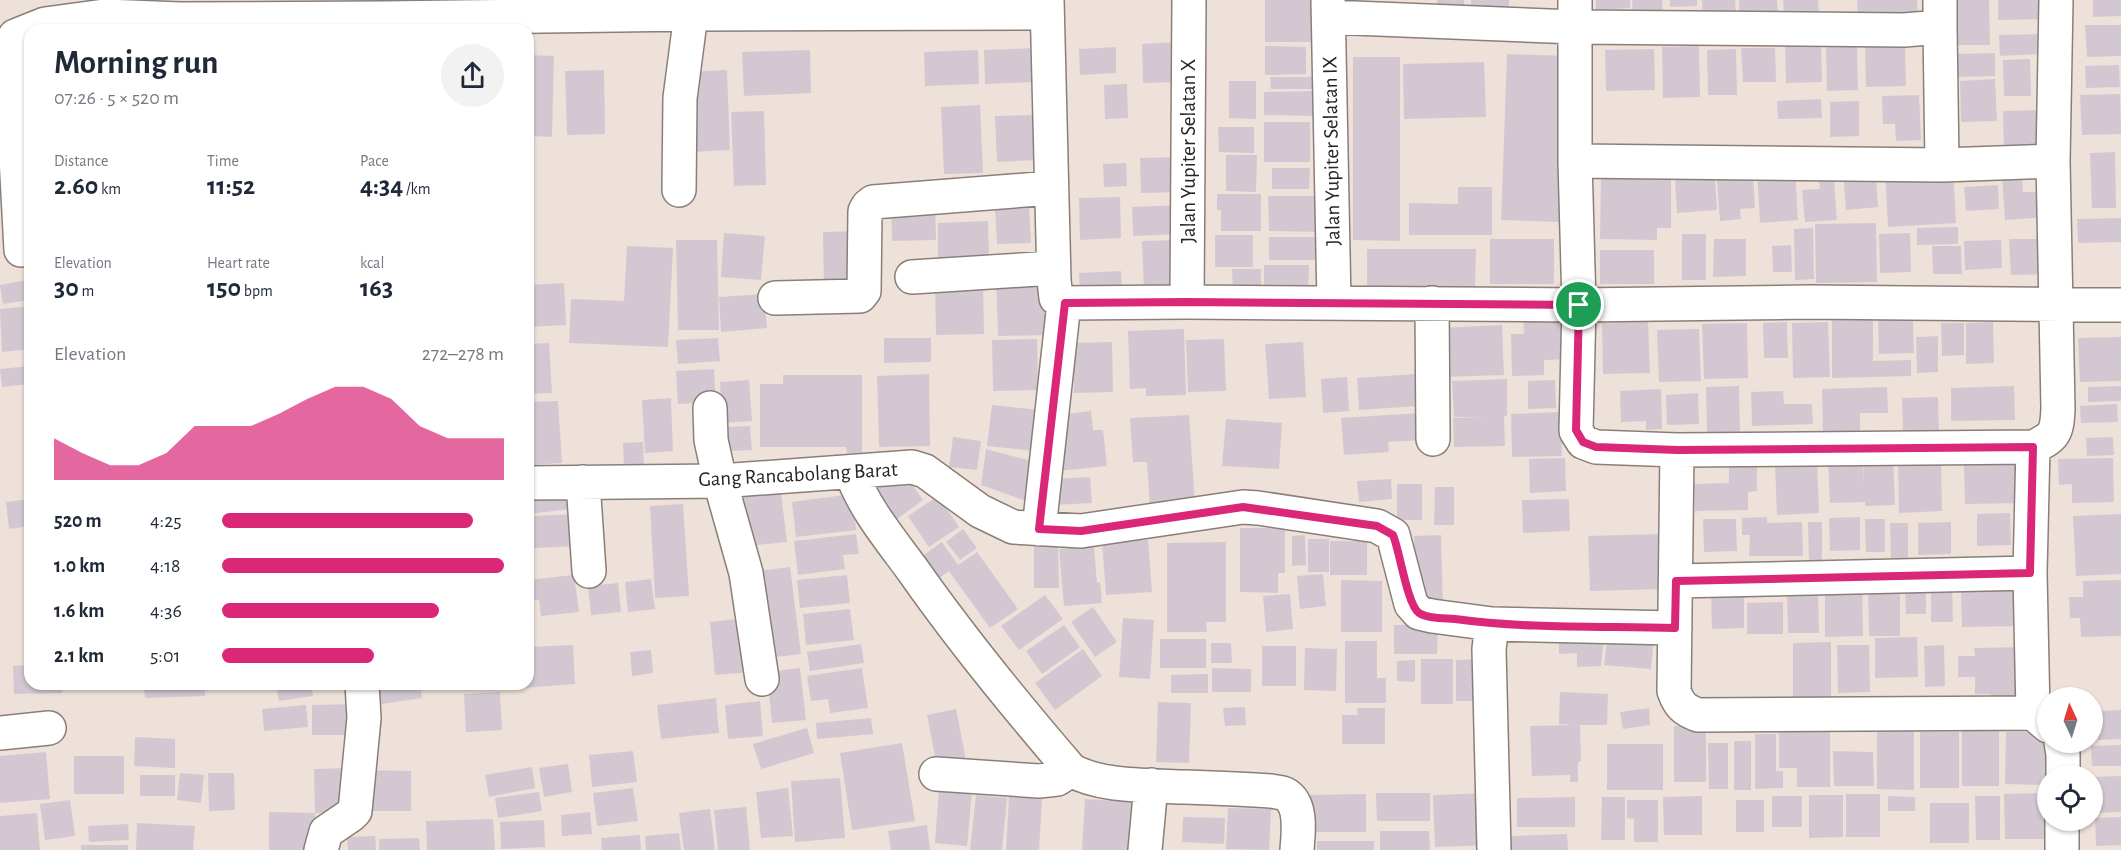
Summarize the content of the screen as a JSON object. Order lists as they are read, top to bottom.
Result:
{
  "streets": {
    "street": ["Jalan Yupiter Selatan X", "Jalan Yupiter Selatan IX", "Gang Rancabolang Barat"]
  },
  "north": "top",
  "page": {
    "heading": ["Morning run", "07:26 · 5 × 520 m"],
    "stats": [
      ["Distance", "2.60 km"],
      ["Time", "11:52"],
      ["Pace", "4:34 /km"],
      ["Elevation", "30 m"],
      ["Heart rate", "150 bpm"],
      ["kcal", "163"]
    ],
    "chart": ["Elevation", "272–278 m"],
    "list": [
      {
        "name": "520 m",
        "note": "4:25"
      },
      {
        "name": "1.0 km",
        "note": "4:18"
      },
      {
        "name": "1.6 km",
        "note": "4:36"
      },
      {
        "name": "2.1 km",
        "note": "5:01"
      }
    ]
  }
}
